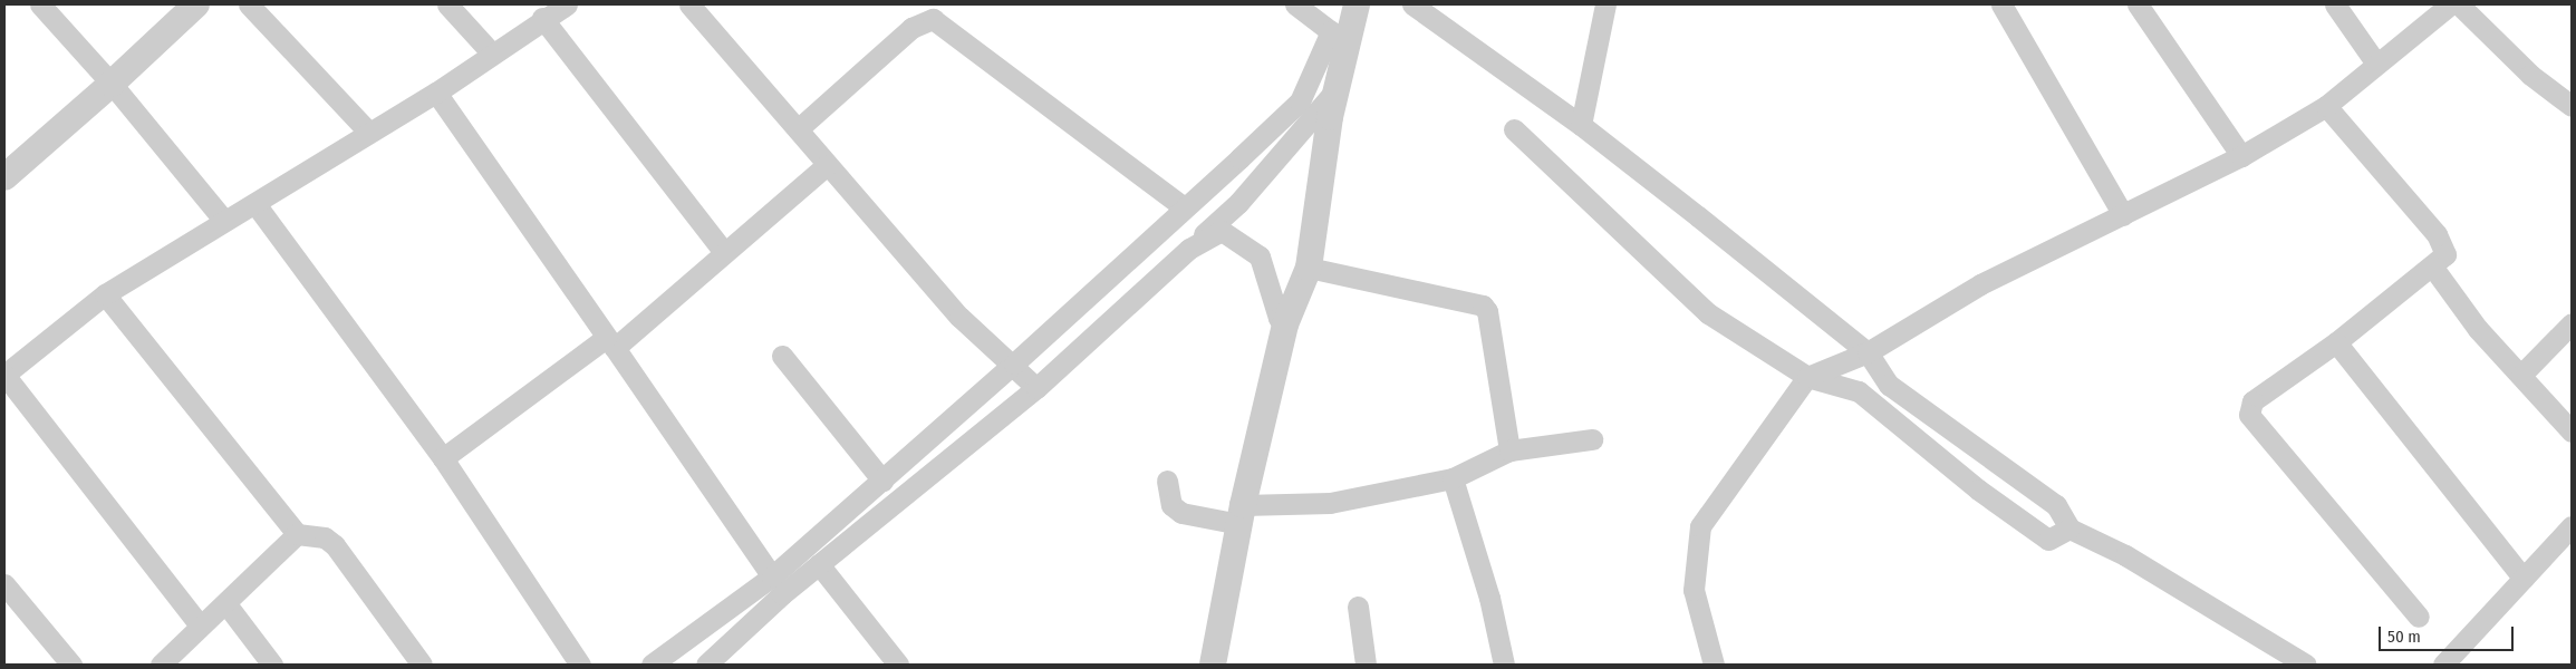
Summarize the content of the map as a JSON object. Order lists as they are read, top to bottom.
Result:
{
  "scale_bar": "50 m"
}
